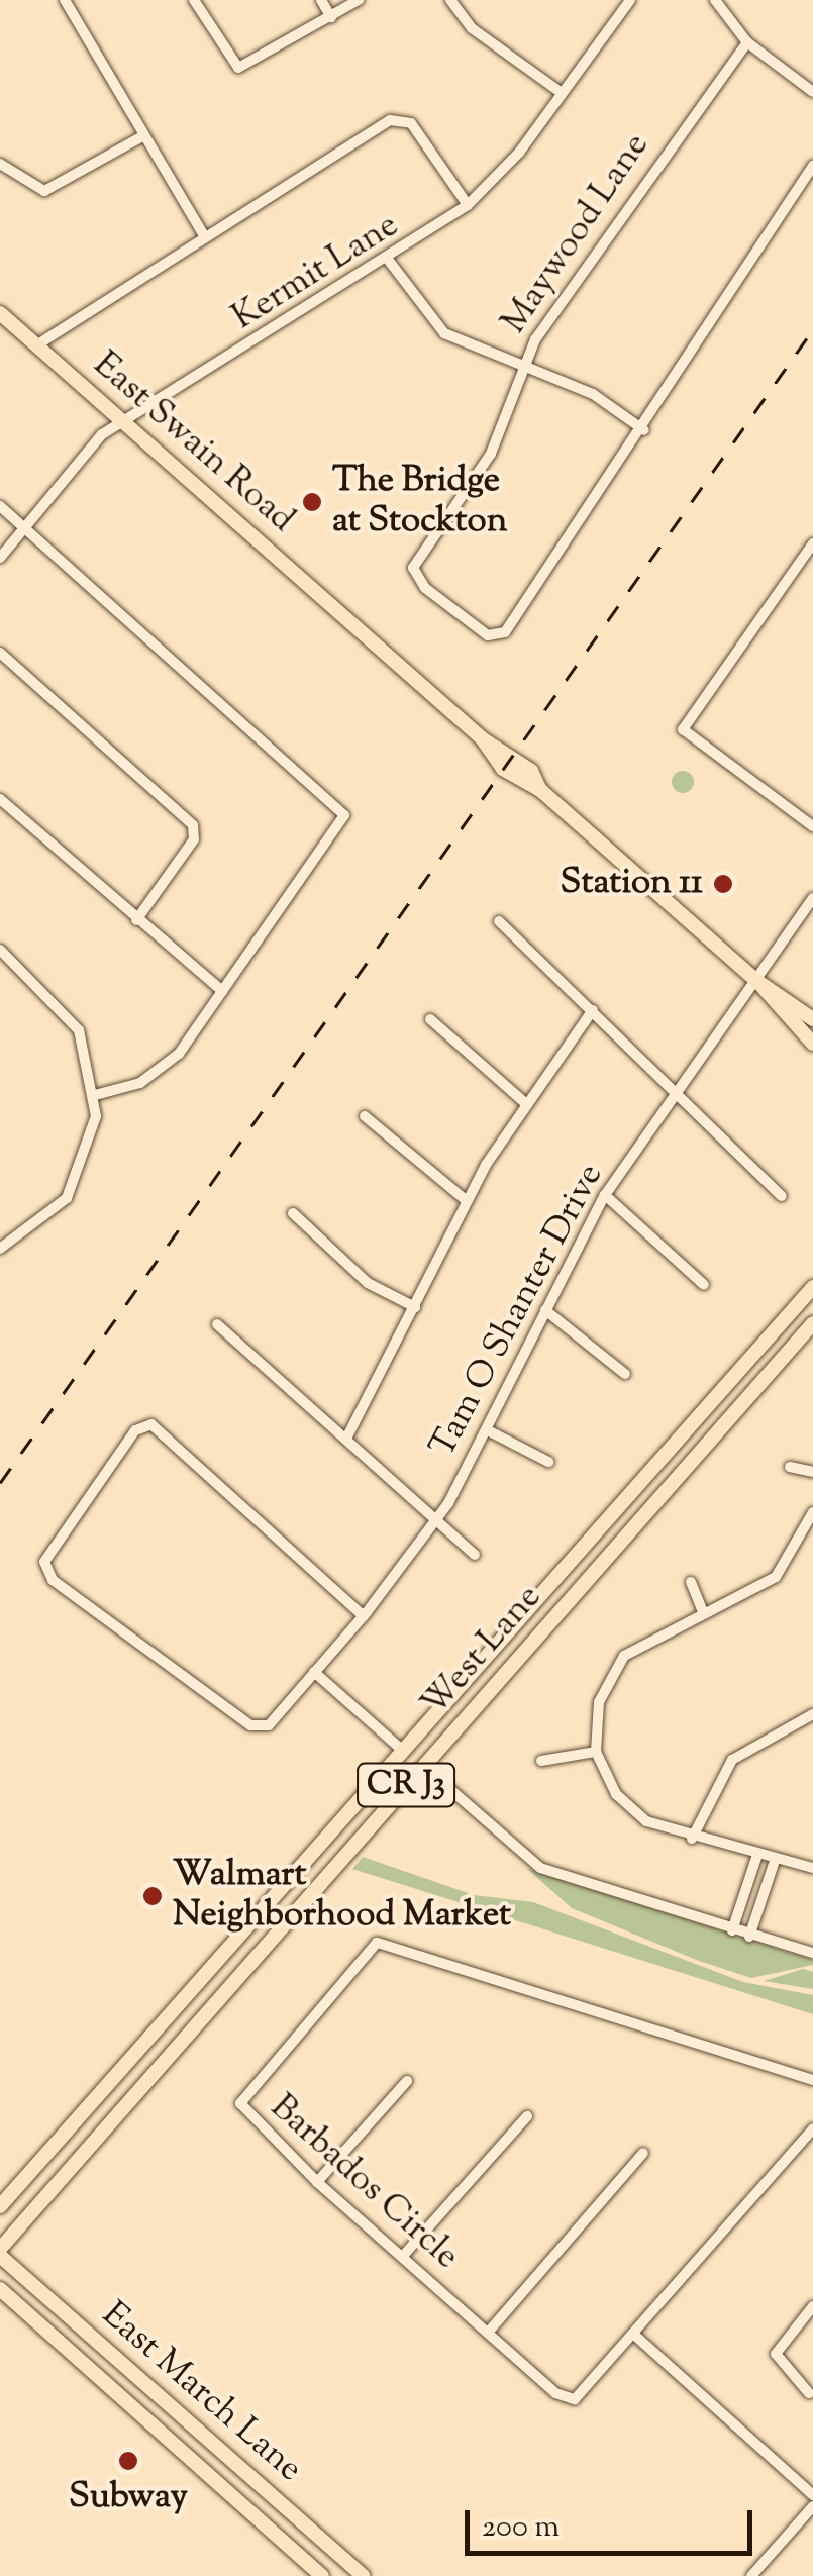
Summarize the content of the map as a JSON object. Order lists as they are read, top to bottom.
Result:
{
  "streets": {
    "main road": [
      "East Swain Road",
      "West Lane",
      "CR J3",
      "East March Lane"
    ],
    "street": [
      "Maywood Lane",
      "Kermit Lane",
      "Tam O Shanter Drive",
      "Barbados Circle"
    ]
  },
  "crossings": [
    ["Kermit Lane", "East Swain Road"],
    ["East Swain Road", "Tam O Shanter Drive"],
    ["West Lane", "East March Lane"]
  ],
  "places": [
    "The Bridge at Stockton",
    "Station 11",
    "Walmart Neighborhood Market",
    "Subway"
  ],
  "scale_bar": "200 m"
}
